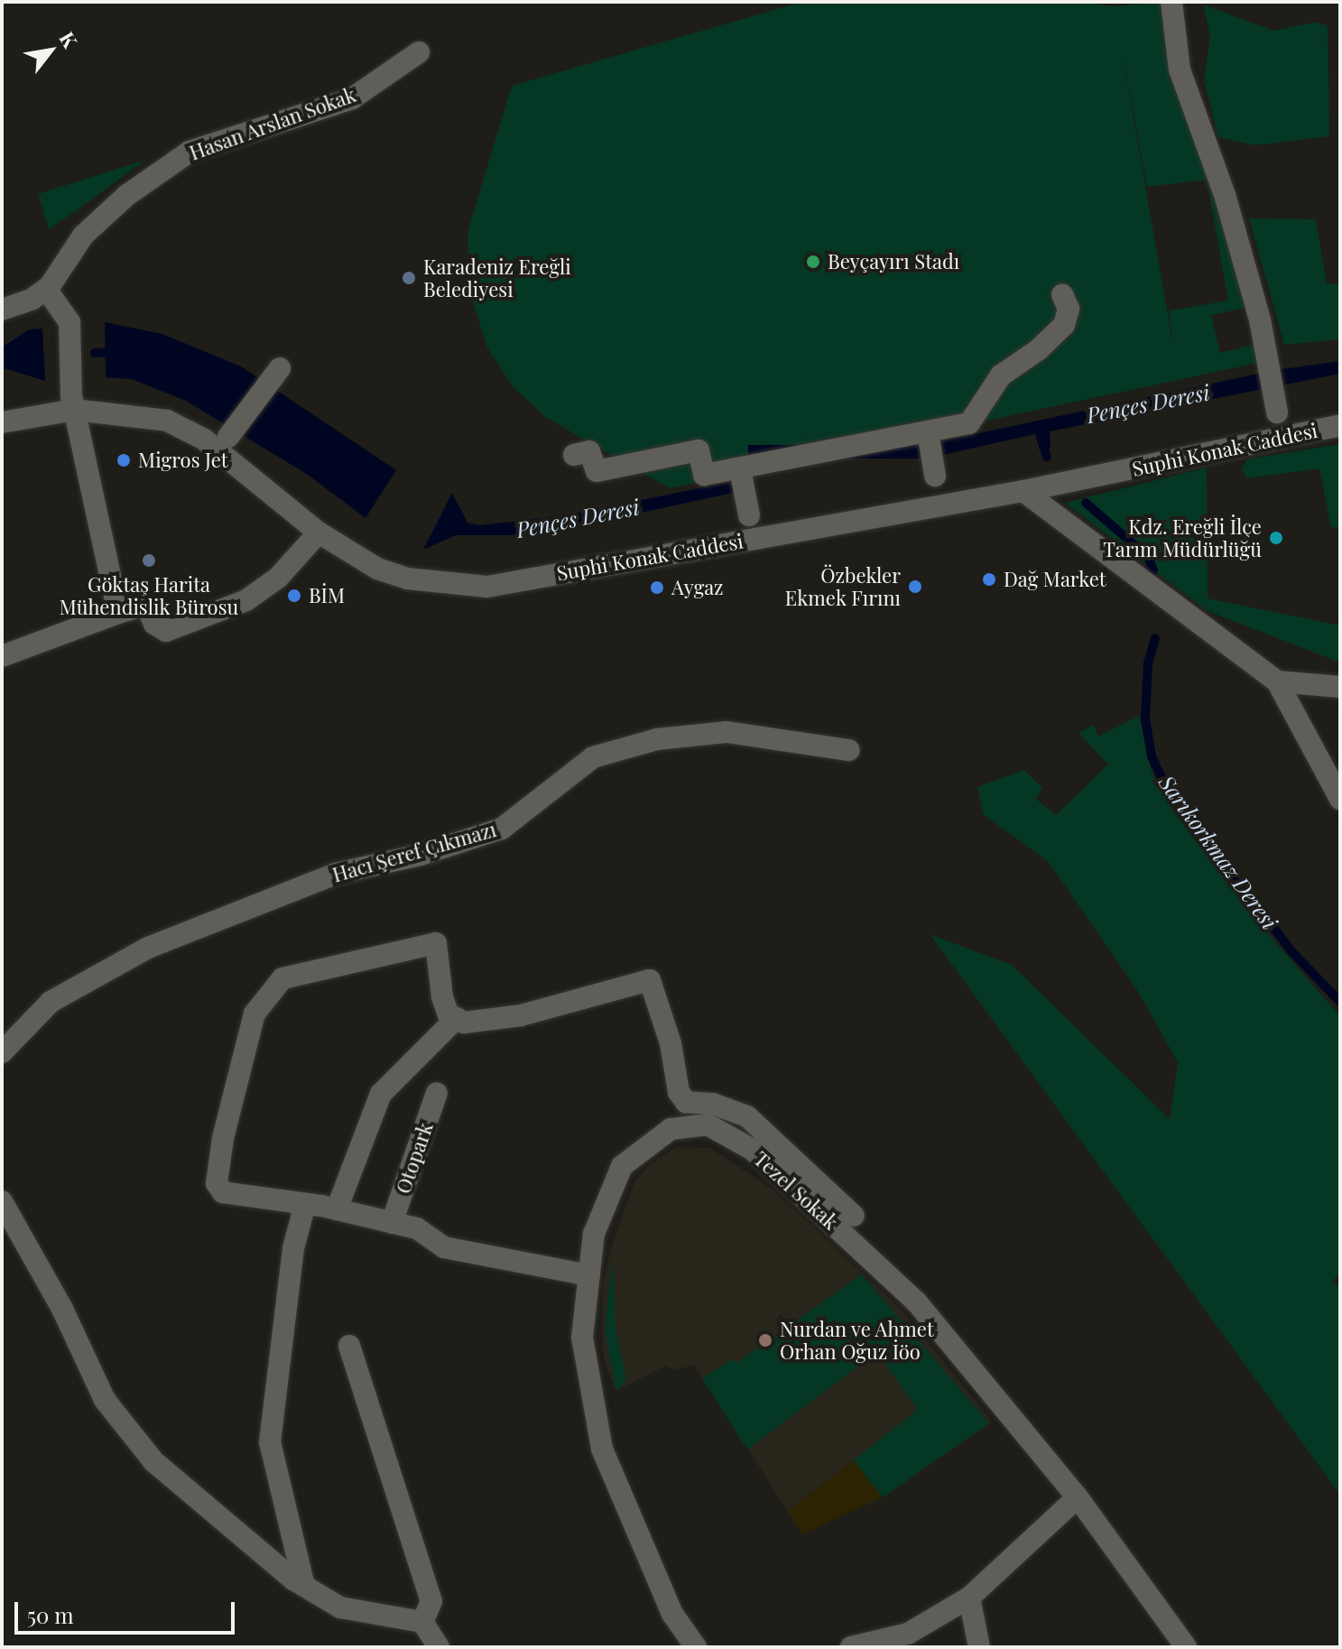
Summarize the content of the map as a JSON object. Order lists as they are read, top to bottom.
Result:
{
  "streets": {
    "street": [
      "Hasan Arslan Sokak",
      "Suphi Konak Caddesi",
      "Hacı Şeref Çıkmazı",
      "Otopark",
      "Tezel Sokak"
    ]
  },
  "water": ["Pençes Deresi", "Sarıkorkmaz Deresi"],
  "places": [
    "Beyçayırı Stadı",
    "Karadeniz Ereğli Belediyesi",
    "Migros Jet",
    "Kdz. Ereğli İlçe Tarım Müdürlüğü",
    "Göktaş Harita Mühendislik Bürosu",
    "Dağ Market",
    "Özbekler Ekmek Fırını",
    "Aygaz",
    "BİM",
    "Nurdan ve Ahmet Orhan Oğuz İöo"
  ],
  "scale_bar": "50 m",
  "north": "top right"
}
